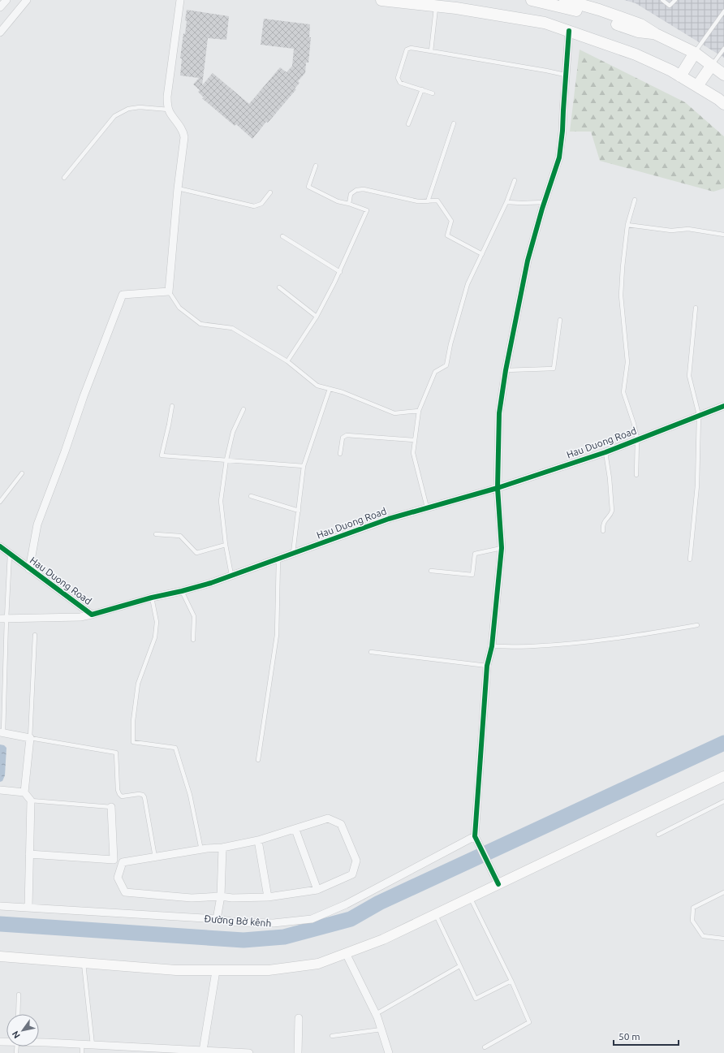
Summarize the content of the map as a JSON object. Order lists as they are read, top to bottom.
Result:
{
  "streets": {
    "street": ["Hau Duong Road", "Đường Bờ kênh"]
  },
  "scale_bar": "50 m",
  "north": "bottom left"
}
